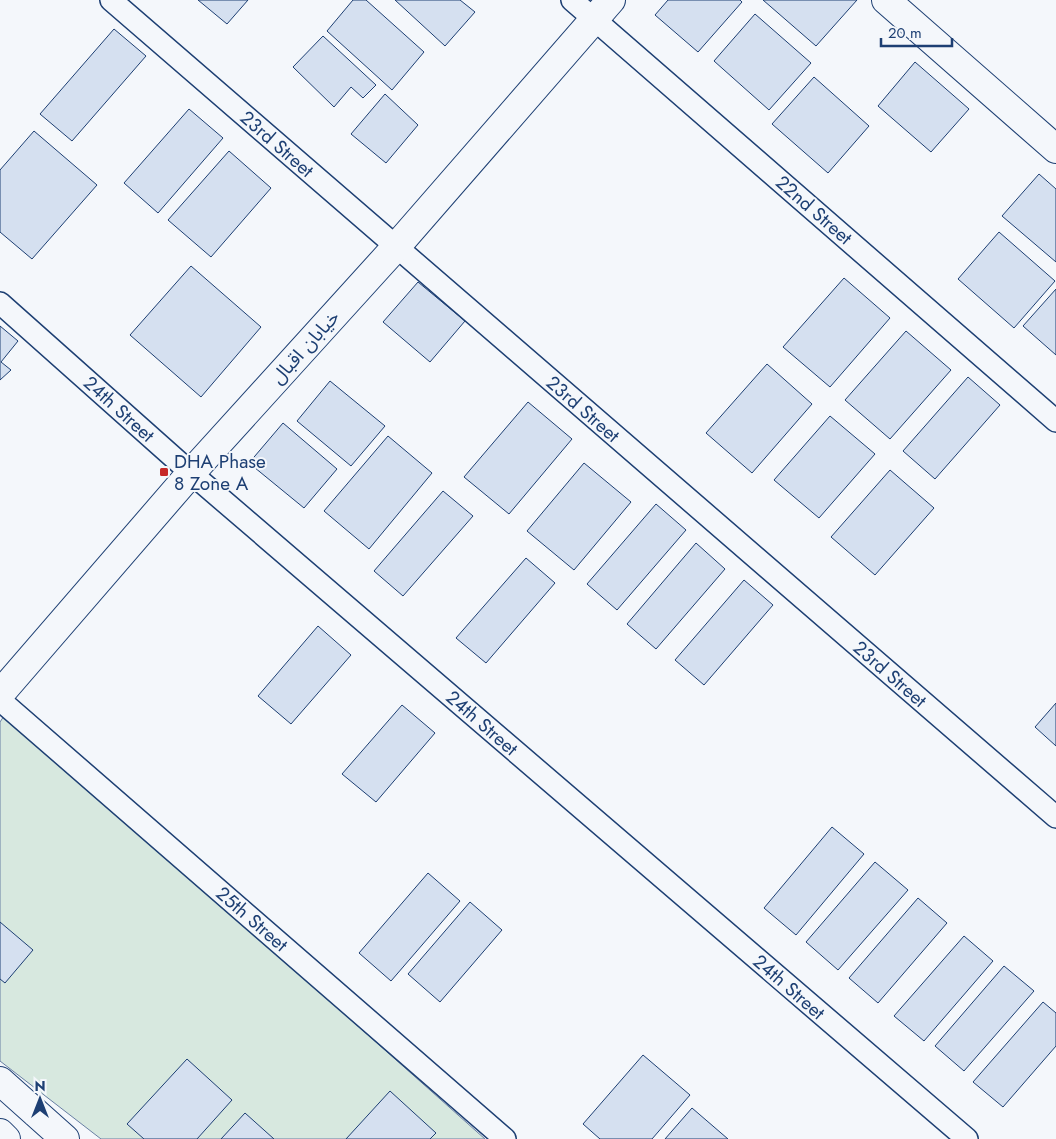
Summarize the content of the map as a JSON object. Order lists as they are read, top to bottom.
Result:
{
  "streets": {
    "street": [
      "23rd Street",
      "22nd Street",
      "خیابان اقبال",
      "24th Street",
      "25th Street"
    ]
  },
  "crossings": [
    ["23rd Street", "خیابان اقبال"],
    ["22nd Street", "خیابان اقبال"],
    ["خیابان اقبال", "24th Street"]
  ],
  "places": {
    "transit": ["DHA Phase 8 Zone A"]
  },
  "scale_bar": "20 m",
  "north": "top"
}
